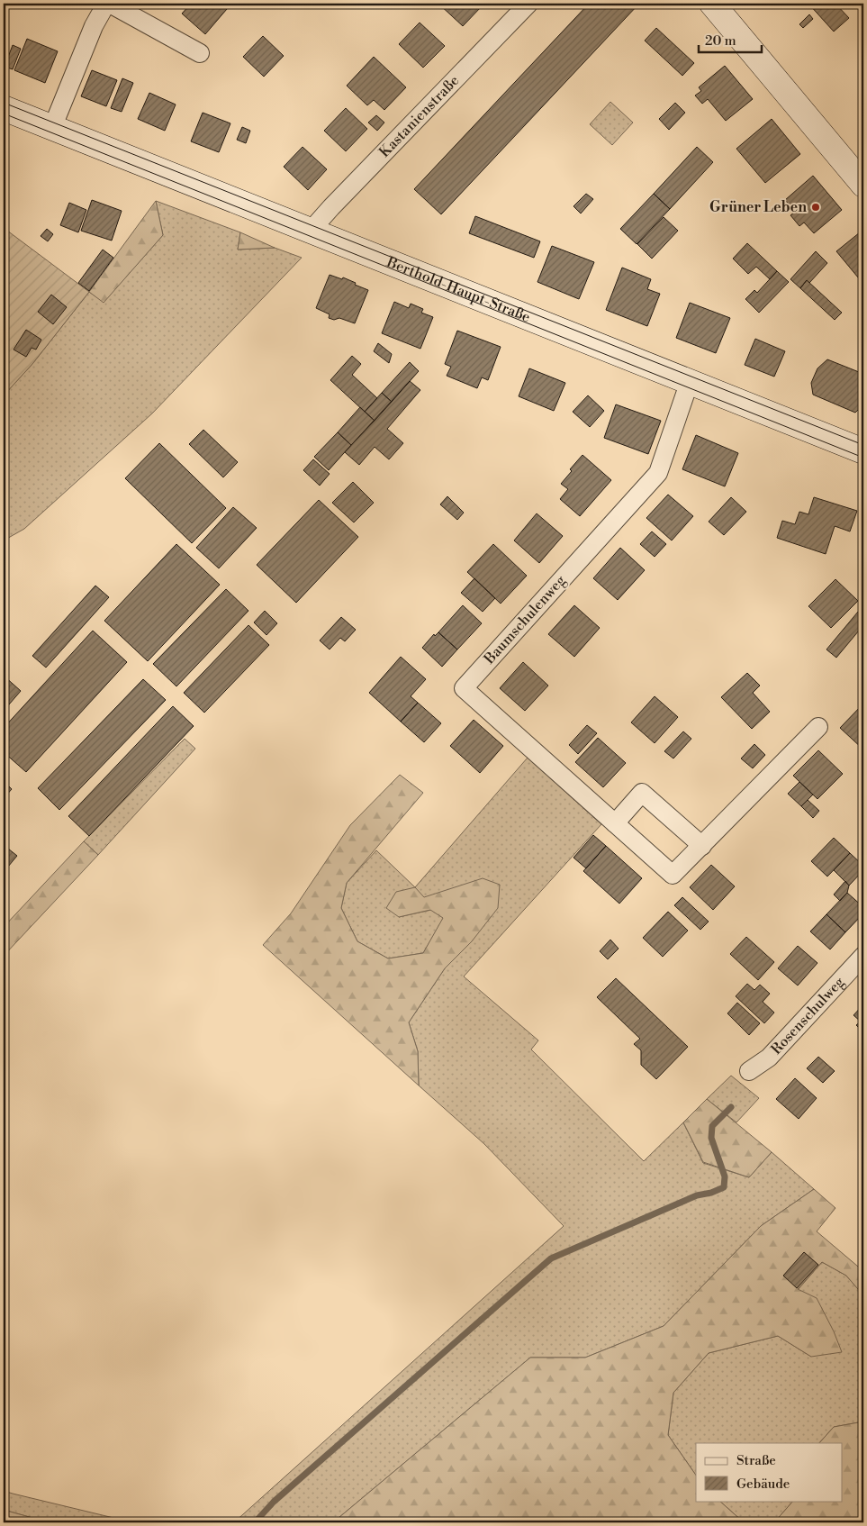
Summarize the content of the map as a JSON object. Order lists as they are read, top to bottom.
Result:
{
  "streets": {
    "street": [
      "Kastanienstraße",
      "Berthold-Haupt-Straße",
      "Baumschulenweg",
      "Rosenschulweg"
    ]
  },
  "crossings": [
    ["Kastanienstraße", "Berthold-Haupt-Straße"],
    ["Berthold-Haupt-Straße", "Baumschulenweg"]
  ],
  "places": ["Grüner Leben"],
  "legend": ["Straße", "Gebäude"],
  "scale_bar": "20 m"
}
